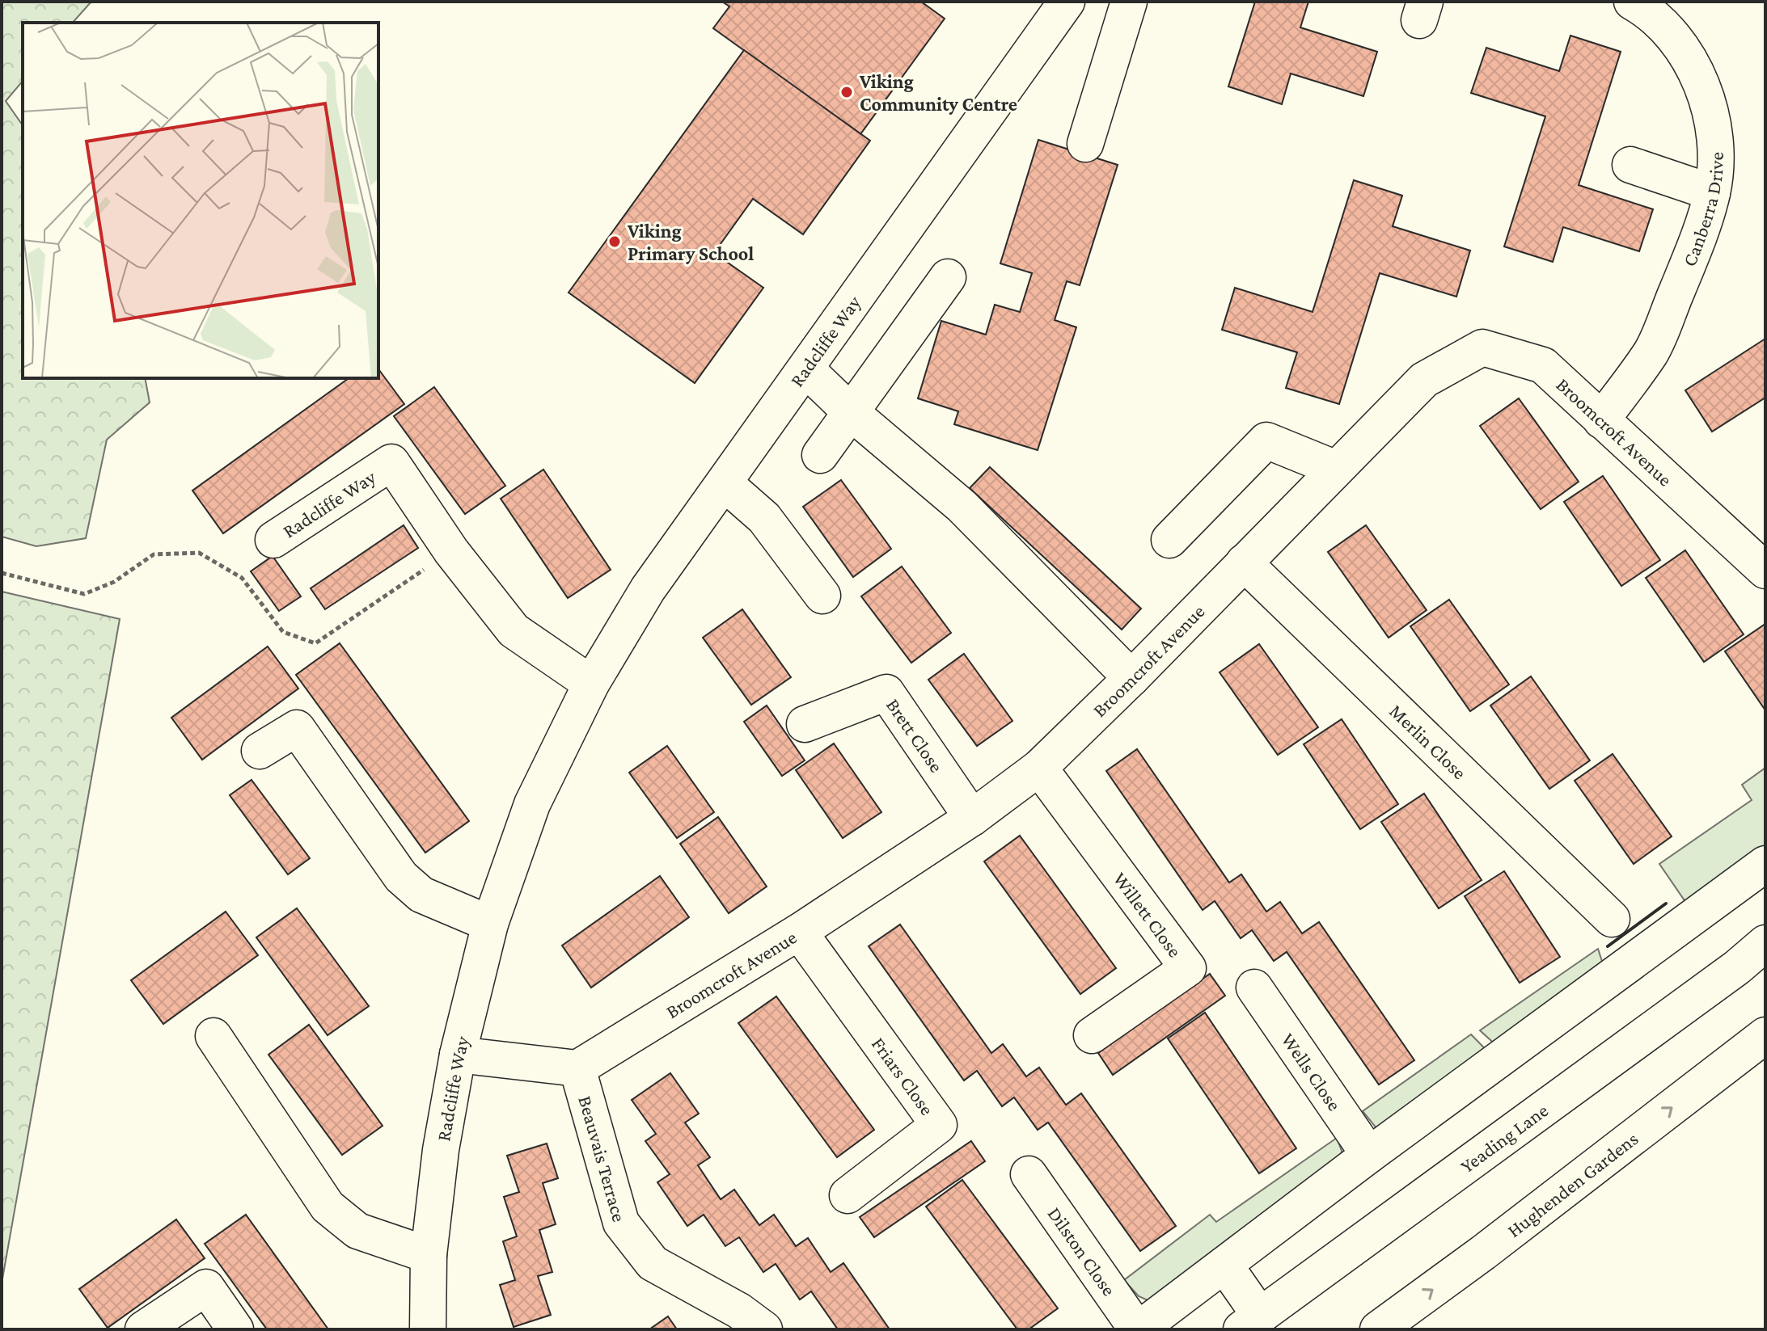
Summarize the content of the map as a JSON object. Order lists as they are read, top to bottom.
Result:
{
  "streets": {
    "street": [
      "Canberra Drive",
      "Radcliffe Way",
      "Broomcroft Avenue",
      "Brett Close",
      "Merlin Close",
      "Willett Close",
      "Wells Close",
      "Friars Close",
      "Yeading Lane",
      "Beauvais Terrace",
      "Hughenden Gardens",
      "Dilston Close"
    ]
  },
  "crossings": [
    ["Canberra Drive", "Broomcroft Avenue"],
    ["Broomcroft Avenue", "Brett Close"],
    ["Broomcroft Avenue", "Merlin Close"],
    ["Broomcroft Avenue", "Willett Close"],
    ["Broomcroft Avenue", "Friars Close"],
    ["Broomcroft Avenue", "Beauvais Terrace"]
  ],
  "places": ["Viking Community Centre", "Viking Primary School"]
}
